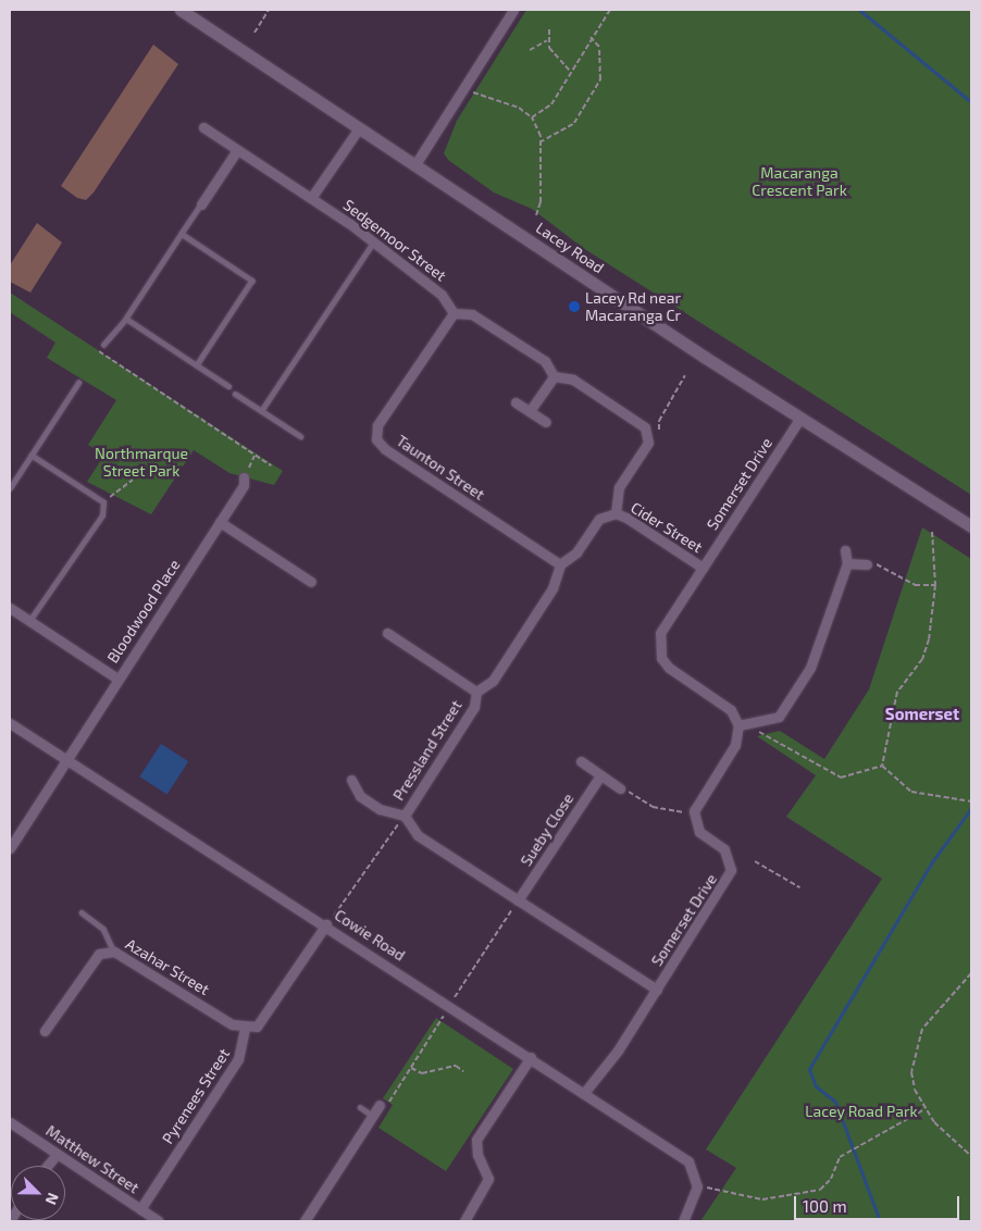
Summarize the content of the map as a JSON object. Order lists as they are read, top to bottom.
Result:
{
  "streets": {
    "street": [
      "Sedgemoor Street",
      "Lacey Road",
      "Taunton Street",
      "Somerset Drive",
      "Cider Street",
      "Bloodwood Place",
      "Pressland Street",
      "Sueby Close",
      "Cowie Road",
      "Azahar Street",
      "Pyrenees Street",
      "Matthew Street"
    ]
  },
  "crossings": [
    ["Sedgemoor Street", "Taunton Street"],
    ["Lacey Road", "Somerset Drive"],
    ["Taunton Street", "Pressland Street"],
    ["Somerset Drive", "Cider Street"],
    ["Somerset Drive", "Pressland Street"],
    ["Somerset Drive", "Cowie Road"],
    ["Bloodwood Place", "Cowie Road"],
    ["Pressland Street", "Sueby Close"],
    ["Azahar Street", "Pyrenees Street"],
    ["Pyrenees Street", "Matthew Street"]
  ],
  "districts": ["Somerset"],
  "parks": ["Macaranga Crescent Park", "Northmarque Street Park", "Lacey Road Park"],
  "places": ["Lacey Rd near Macaranga Cr"],
  "scale_bar": "100 m",
  "north": "bottom right"
}
